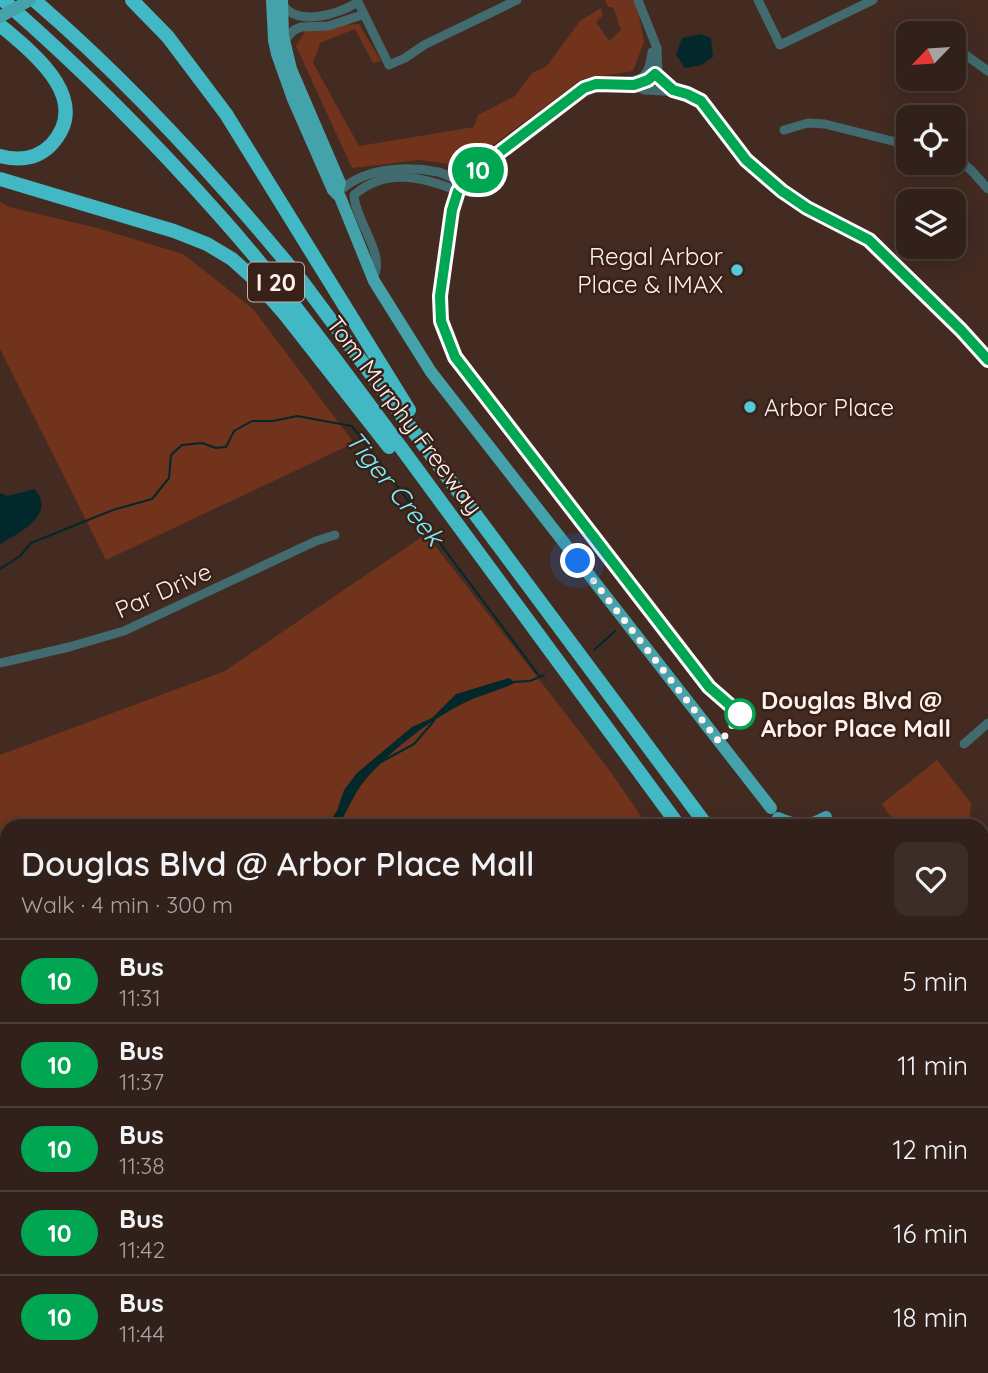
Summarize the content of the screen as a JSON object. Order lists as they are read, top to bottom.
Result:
{
  "streets": {
    "highway": ["I 20", "Tom Murphy Freeway"],
    "street": ["Par Drive"]
  },
  "water": ["Tiger Creek"],
  "places": ["Regal Arbor Place & IMAX", "Arbor Place", "Douglas Blvd @ Arbor Place Mall"],
  "lines": ["bus line 10"],
  "north": "bottom left",
  "page": {
    "on_map": "10",
    "heading": ["Douglas Blvd @ Arbor Place Mall", "Walk · 4 min · 300 m"],
    "list": [
      {
        "mark": "10",
        "name": "Bus",
        "note": "11:31",
        "value": "5 min"
      },
      {
        "mark": "10",
        "name": "Bus",
        "note": "11:37",
        "value": "11 min"
      },
      {
        "mark": "10",
        "name": "Bus",
        "note": "11:38",
        "value": "12 min"
      },
      {
        "mark": "10",
        "name": "Bus",
        "note": "11:42",
        "value": "16 min"
      },
      {
        "mark": "10",
        "name": "Bus",
        "note": "11:44",
        "value": "18 min"
      }
    ]
  }
}
